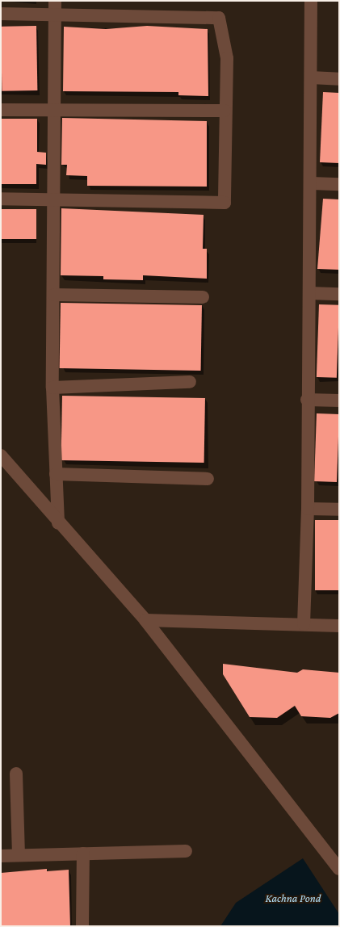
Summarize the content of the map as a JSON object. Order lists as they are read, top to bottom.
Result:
{
  "water": ["Kachna Pond"]
}
